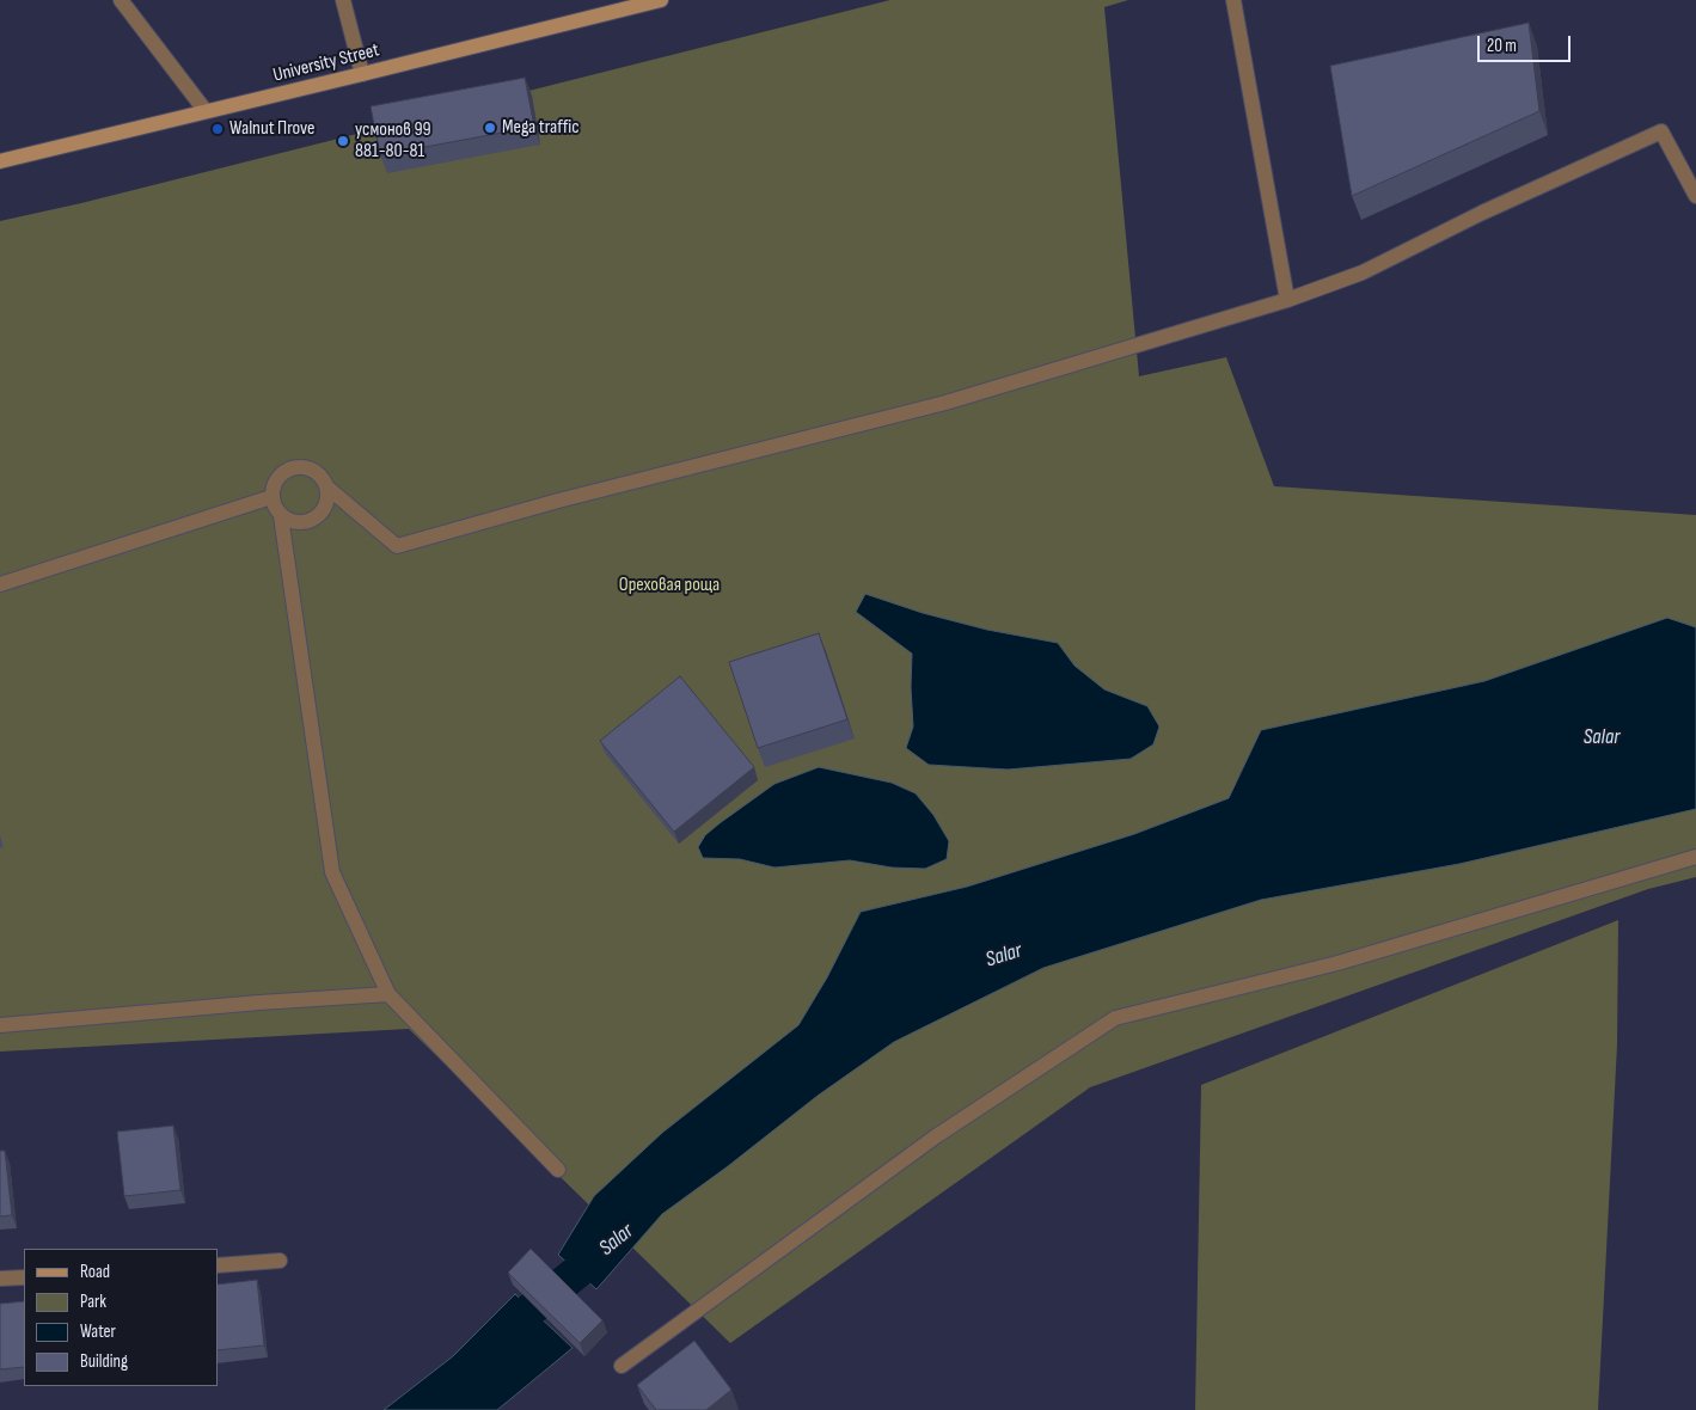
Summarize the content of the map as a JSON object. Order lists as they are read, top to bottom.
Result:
{
  "streets": {
    "main road": ["University Street"]
  },
  "water": ["Salar"],
  "parks": ["Ореховая роща"],
  "places": ["Mega traffic", "Walnut Пrove", "усмонов 99 881-80-81"],
  "legend": [
    "Road",
    "Park",
    "Water",
    "Building"
  ],
  "scale_bar": "20 m"
}
